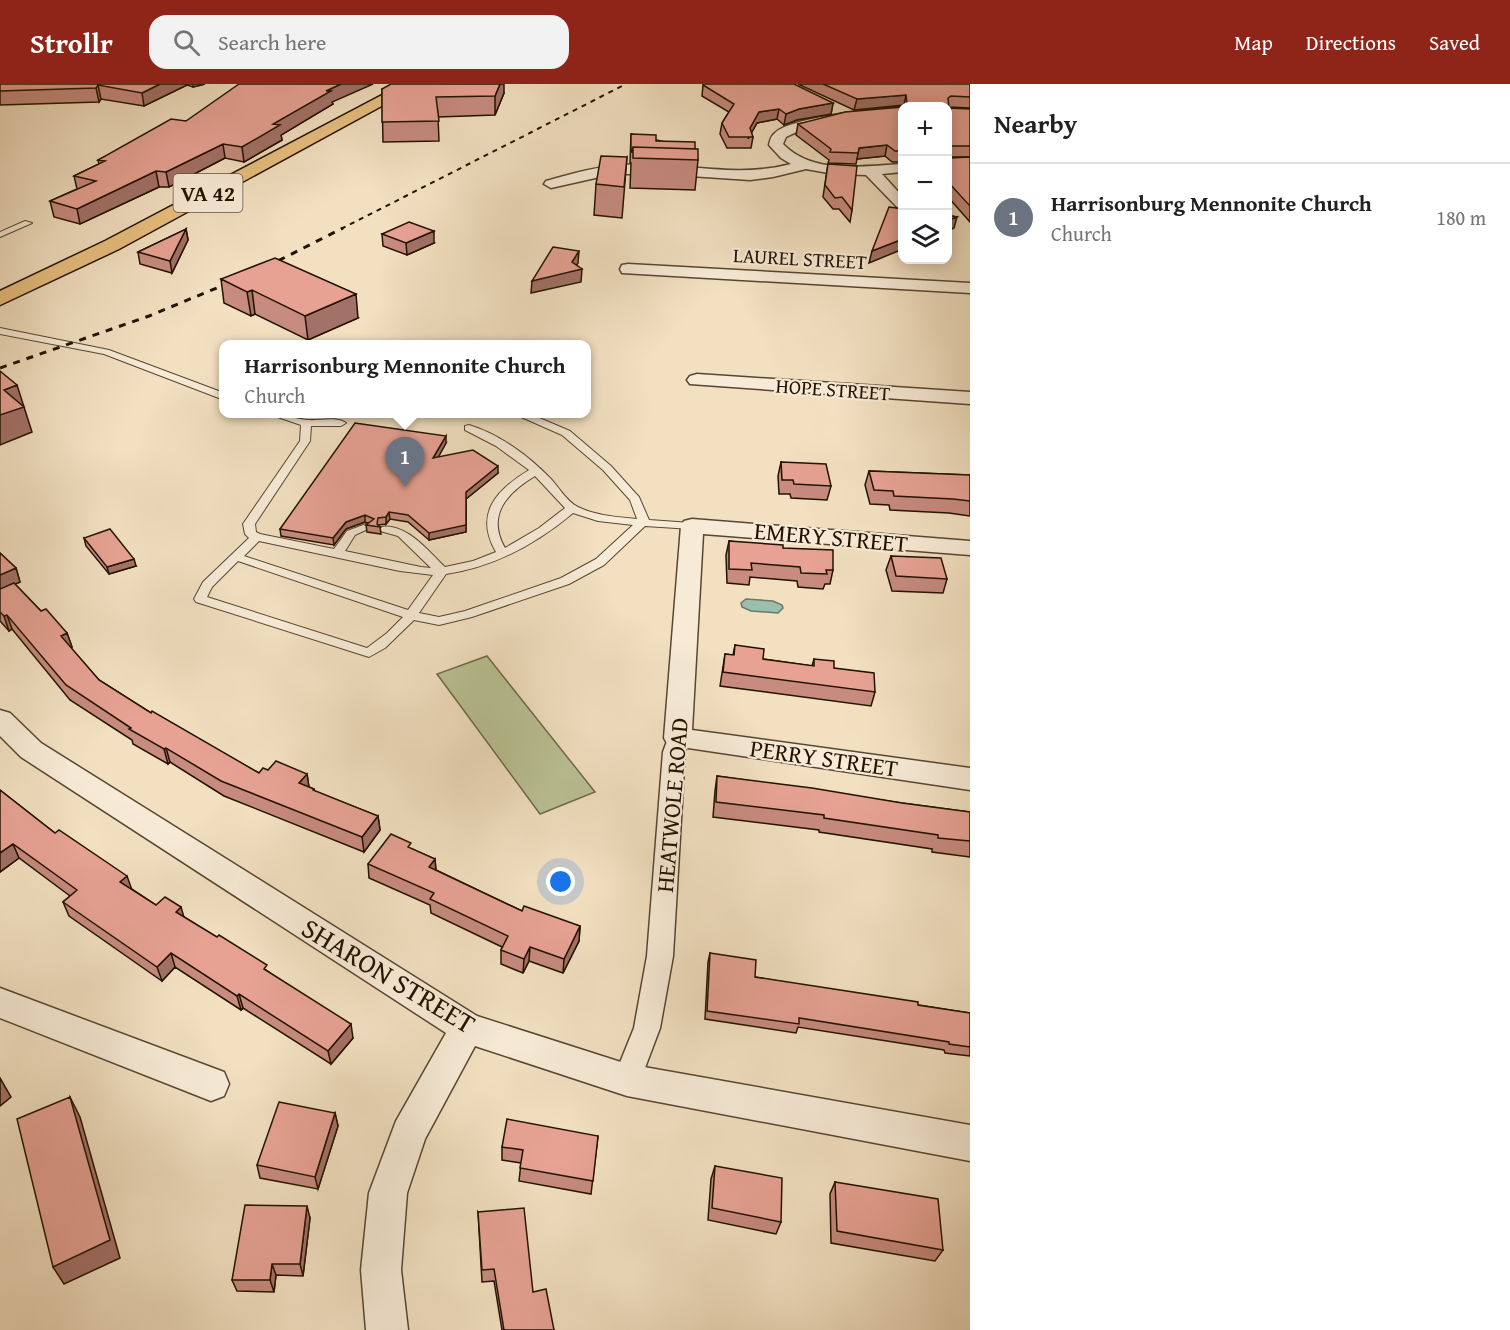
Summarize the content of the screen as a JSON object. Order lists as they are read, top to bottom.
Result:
{
  "streets": {
    "main road": ["VA 42"],
    "street": [
      "LAUREL STREET",
      "HOPE STREET",
      "EMERY STREET",
      "PERRY STREET",
      "HEATWOLE ROAD",
      "SHARON STREET"
    ]
  },
  "crossings": [
    ["EMERY STREET", "HEATWOLE ROAD"],
    ["PERRY STREET", "HEATWOLE ROAD"],
    ["HEATWOLE ROAD", "SHARON STREET"]
  ],
  "page": {
    "header": "Strollr",
    "search": "Search here",
    "nav": ["Map", "Directions", "Saved"],
    "heading": "Nearby",
    "map_buttons": ["+", "−"],
    "list": [
      {
        "mark": "1",
        "name": "Harrisonburg Mennonite Church",
        "note": "Church",
        "value": "180 m"
      }
    ],
    "popup": ["Harrisonburg Mennonite Church", "Church"],
    "pins": "1"
  }
}
